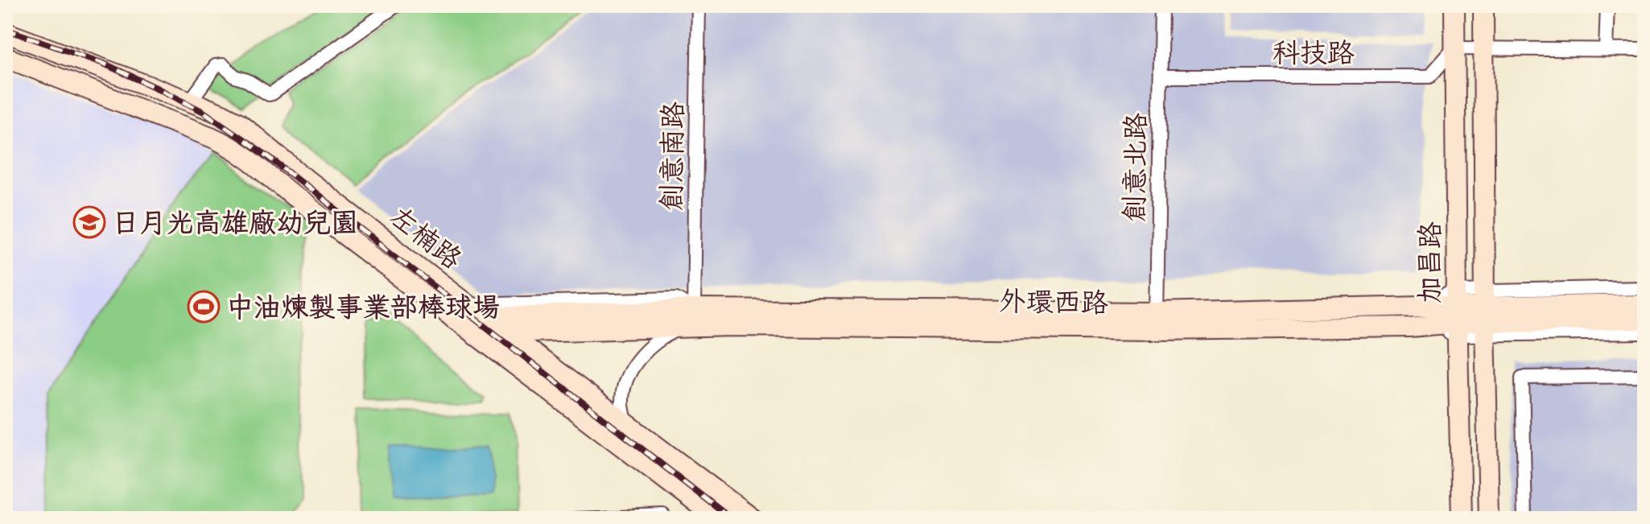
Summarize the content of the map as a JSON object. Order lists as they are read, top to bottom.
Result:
{
  "streets": {
    "street": [
      "科技路",
      "創意南路",
      "創意北路",
      "左楠路",
      "加昌路",
      "外環西路"
    ]
  },
  "crossings": [
    ["科技路", "創意北路"],
    ["科技路", "加昌路"],
    ["創意南路", "外環西路"],
    ["創意北路", "外環西路"],
    ["左楠路", "外環西路"],
    ["加昌路", "外環西路"]
  ],
  "places": {
    "school or university": ["日月光高雄廠幼兒園"],
    "sports": ["中油煉製事業部棒球場"]
  }
}
